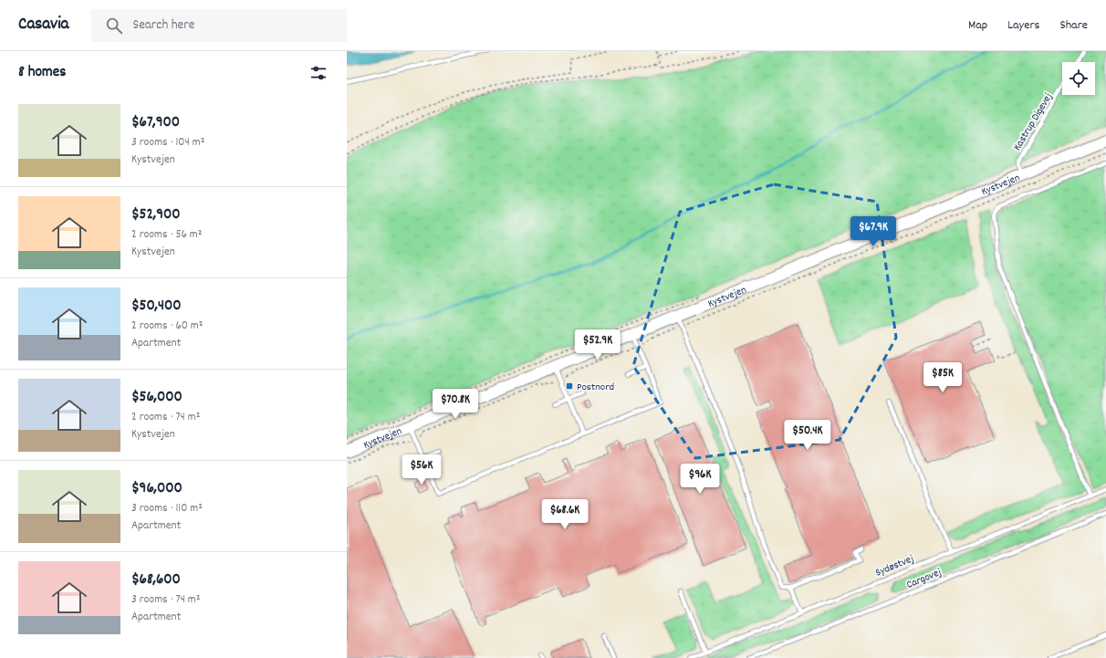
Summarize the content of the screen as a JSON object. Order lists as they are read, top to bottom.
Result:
{
  "streets": {
    "street": ["Kystvejen"],
    "lane": ["Kastrup Digevej", "Sydøstvej", "Cargovej"]
  },
  "crossings": [
    ["Kastrup Digevej", "Kystvejen"]
  ],
  "places": {
    "transit": ["Postnord"]
  },
  "page": {
    "header": "Casavia",
    "search": "Search here",
    "nav": ["Map", "Layers", "Share"],
    "heading": "8 homes",
    "list": [
      {
        "name": "$67,900",
        "note": "3 rooms · 104 m² · Kystvejen"
      },
      {
        "name": "$52,900",
        "note": "2 rooms · 56 m² · Kystvejen"
      },
      {
        "name": "$50,400",
        "note": "2 rooms · 60 m² · Apartment"
      },
      {
        "name": "$56,000",
        "note": "2 rooms · 74 m² · Kystvejen"
      },
      {
        "name": "$96,000",
        "note": "3 rooms · 110 m² · Apartment"
      },
      {
        "name": "$68,600",
        "note": "3 rooms · 74 m² · Apartment"
      }
    ],
    "price": [
      "$67.9K",
      "$52.9K",
      "$85K",
      "$70.8K",
      "$50.4K",
      "$56K",
      "$96K",
      "$68.6K"
    ]
  }
}
